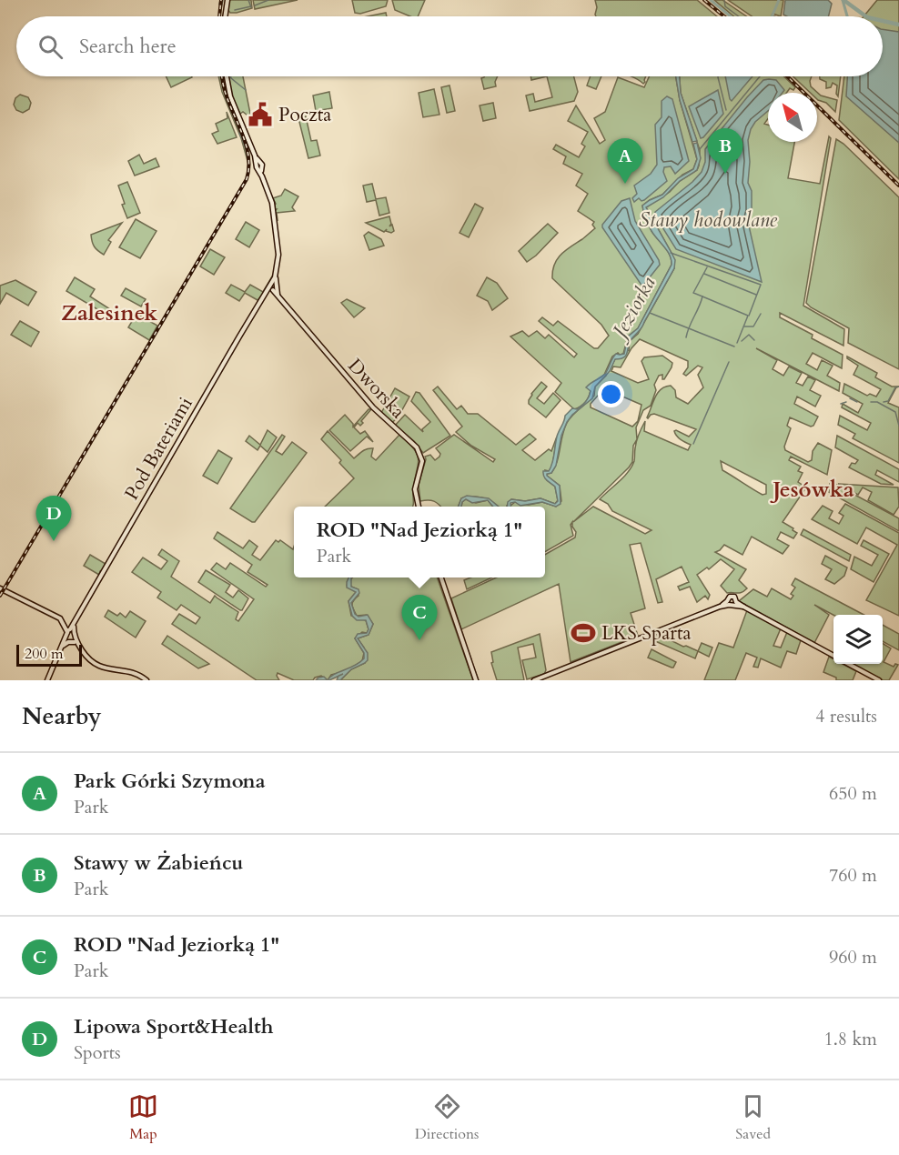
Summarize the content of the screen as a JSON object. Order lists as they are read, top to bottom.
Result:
{
  "streets": {
    "street": ["Dworska", "Pod Bateriami"]
  },
  "crossings": [
    ["Dworska", "Pod Bateriami"]
  ],
  "districts": ["Zalesinek", "Jesówka"],
  "water": ["Stawy hodowlane", "Jeziorka"],
  "places": {
    "public building": ["Poczta"],
    "sports": ["LKS Sparta"]
  },
  "scale_bar": "200 m",
  "north": "top left",
  "page": {
    "search": "Search here",
    "pins": [
      "B",
      "A",
      "D",
      "C"
    ],
    "popup": ["ROD \"Nad Jeziorką 1\"", "Park"],
    "scale": "200 m",
    "heading": ["Nearby", "4 results"],
    "list": [
      {
        "mark": "A",
        "name": "Park Górki Szymona",
        "note": "Park",
        "value": "650 m"
      },
      {
        "mark": "B",
        "name": "Stawy w Żabieńcu",
        "note": "Park",
        "value": "760 m"
      },
      {
        "mark": "C",
        "name": "ROD \"Nad Jeziorką 1\"",
        "note": "Park",
        "value": "960 m"
      },
      {
        "mark": "D",
        "name": "Lipowa Sport&Health",
        "note": "Sports",
        "value": "1.8 km"
      }
    ],
    "nav": ["Map", "Directions", "Saved"]
  }
}
